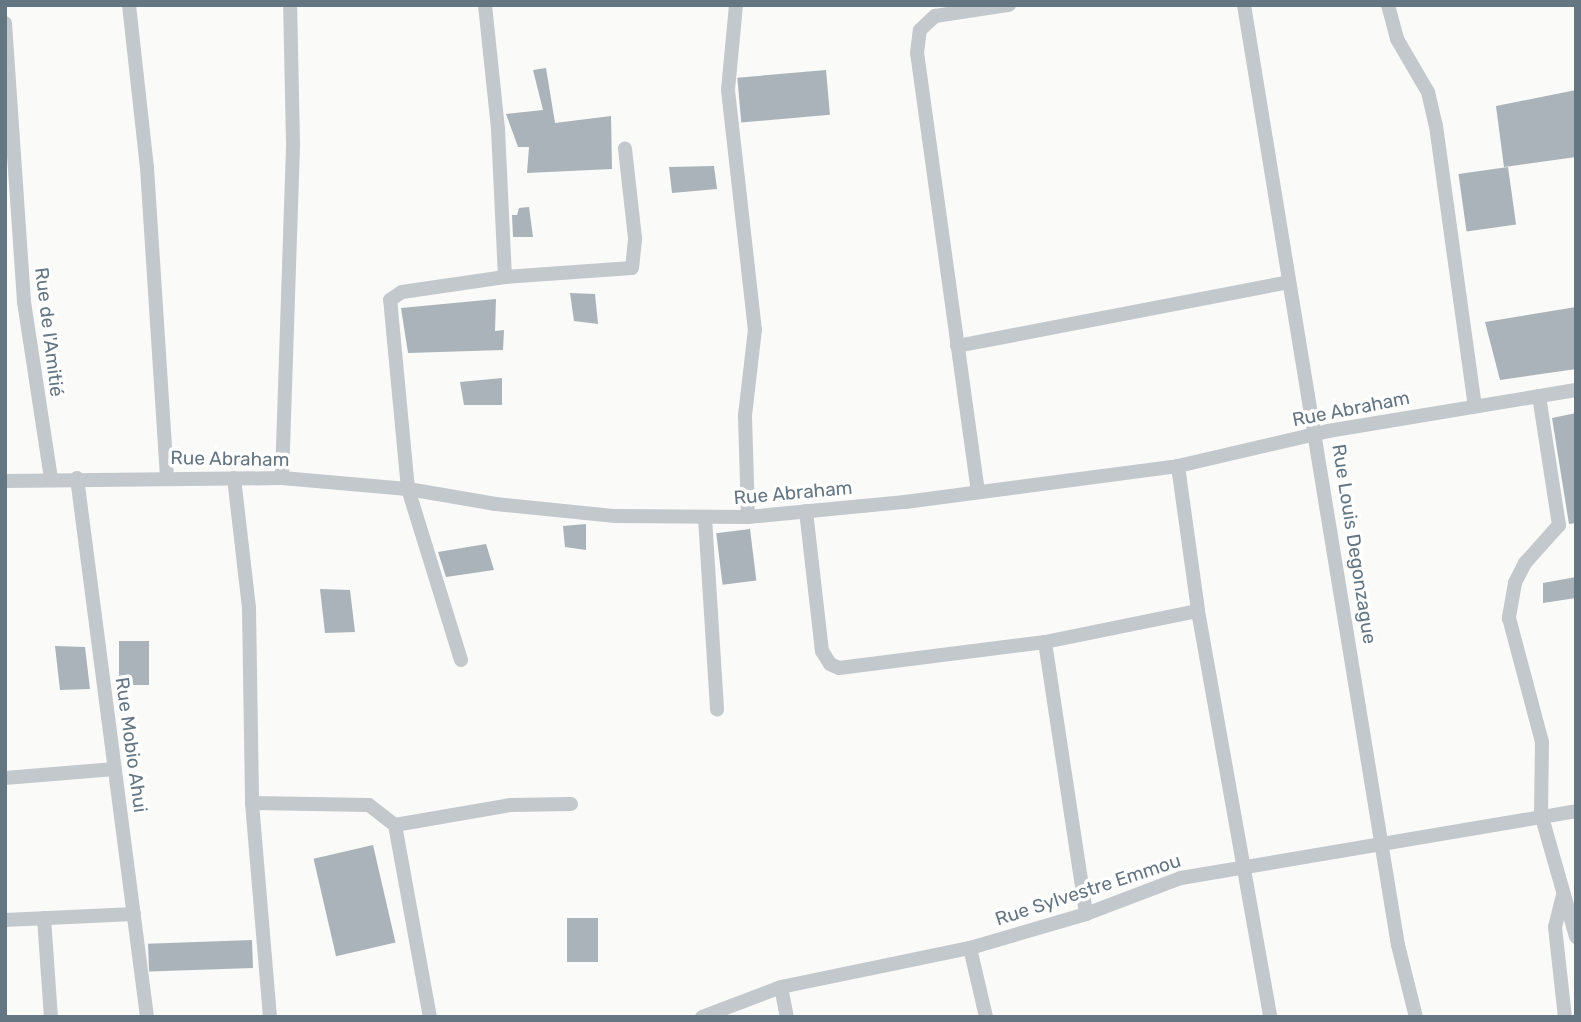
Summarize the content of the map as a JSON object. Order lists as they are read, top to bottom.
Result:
{
  "streets": {
    "street": [
      "Rue de l'Amitié",
      "Rue Abraham",
      "Rue Louis Degonzague",
      "Rue Mobio Ahui",
      "Rue Sylvestre Emmou"
    ]
  },
  "crossings": [
    ["Rue de l'Amitié", "Rue Abraham"],
    ["Rue Abraham", "Rue Louis Degonzague"],
    ["Rue Abraham", "Rue Mobio Ahui"],
    ["Rue Louis Degonzague", "Rue Sylvestre Emmou"]
  ]
}
